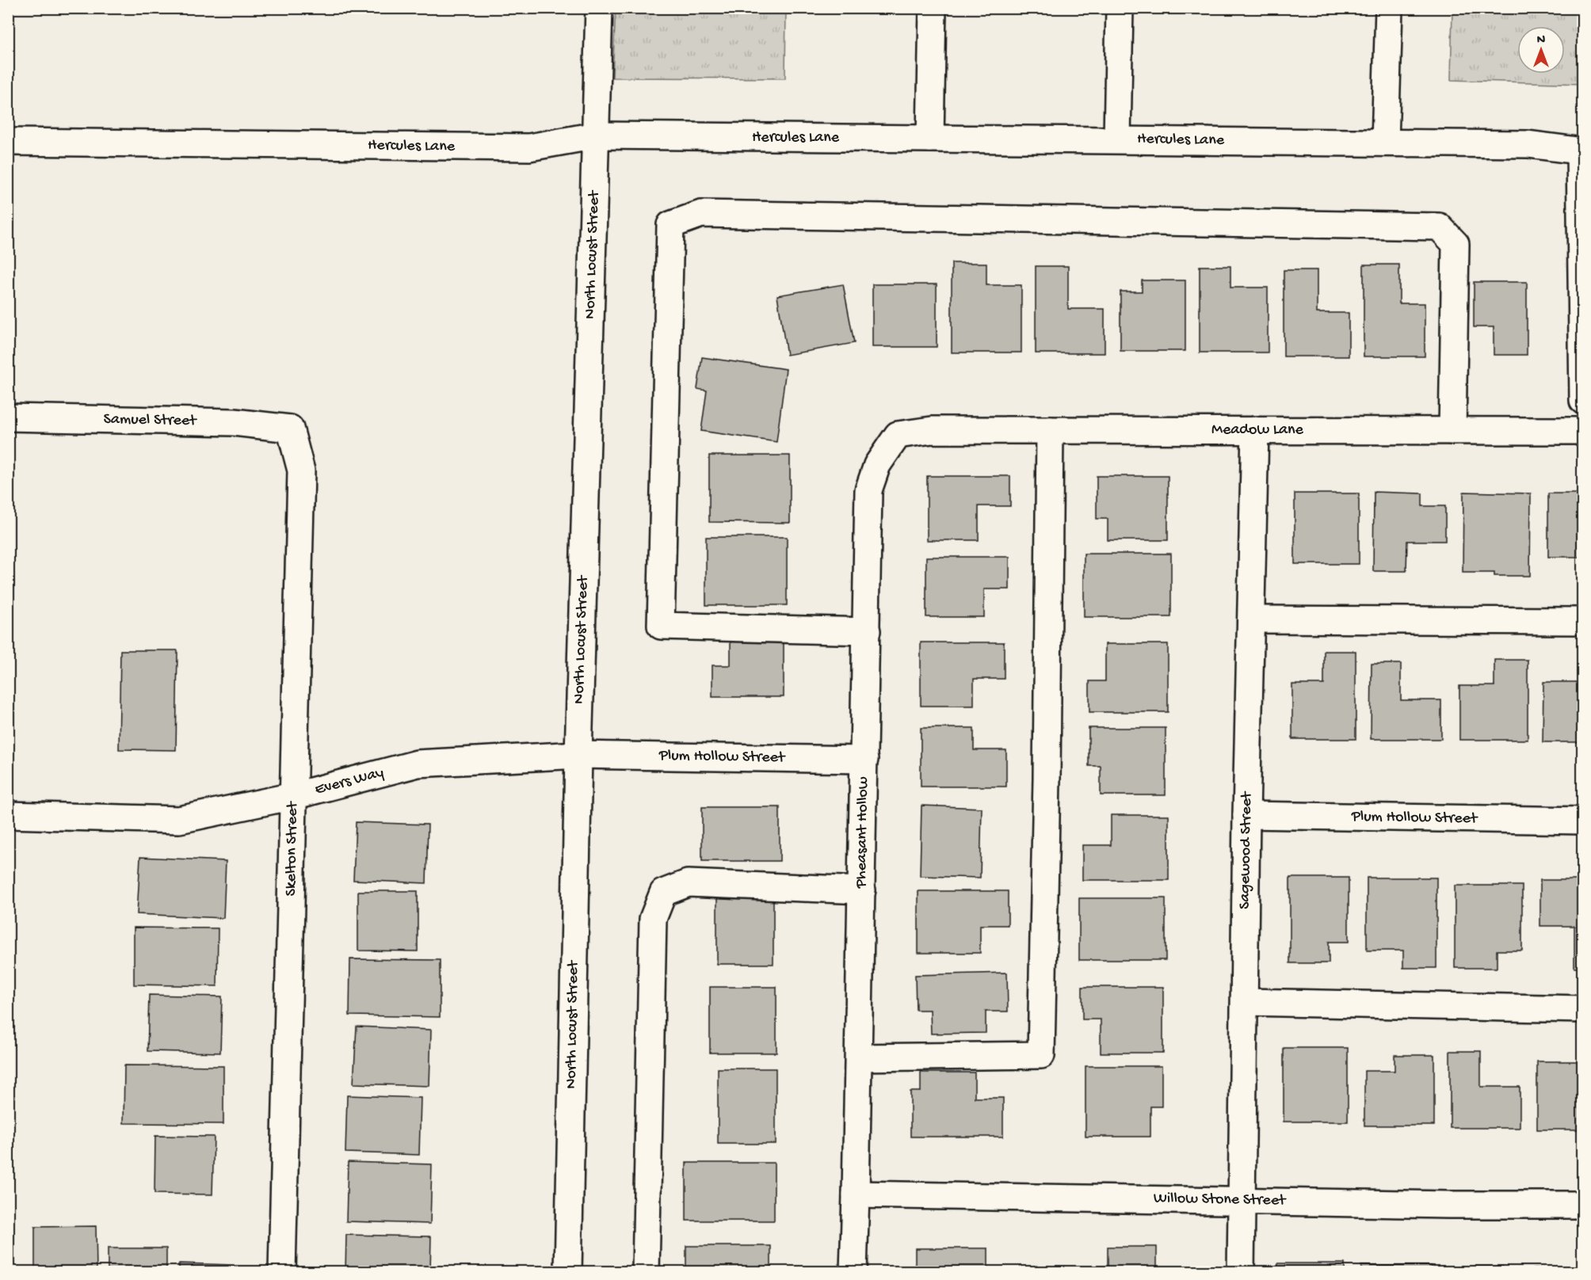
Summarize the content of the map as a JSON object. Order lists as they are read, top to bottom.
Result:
{
  "streets": {
    "street": [
      "Hercules Lane",
      "North Locust Street",
      "Samuel Street",
      "Meadow Lane",
      "Plum Hollow Street",
      "Evers Way",
      "Pheasant Hollow",
      "Skelton Street",
      "Sagewood Street",
      "Willow Stone Street"
    ]
  },
  "crossings": [
    ["Hercules Lane", "North Locust Street"],
    ["North Locust Street", "Plum Hollow Street"],
    ["North Locust Street", "Evers Way"],
    ["Samuel Street", "Skelton Street"],
    ["Meadow Lane", "Pheasant Hollow"],
    ["Meadow Lane", "Sagewood Street"],
    ["Plum Hollow Street", "Evers Way"],
    ["Plum Hollow Street", "Pheasant Hollow"],
    ["Plum Hollow Street", "Sagewood Street"],
    ["Evers Way", "Skelton Street"],
    ["Pheasant Hollow", "Willow Stone Street"],
    ["Sagewood Street", "Willow Stone Street"]
  ],
  "north": "top"
}
